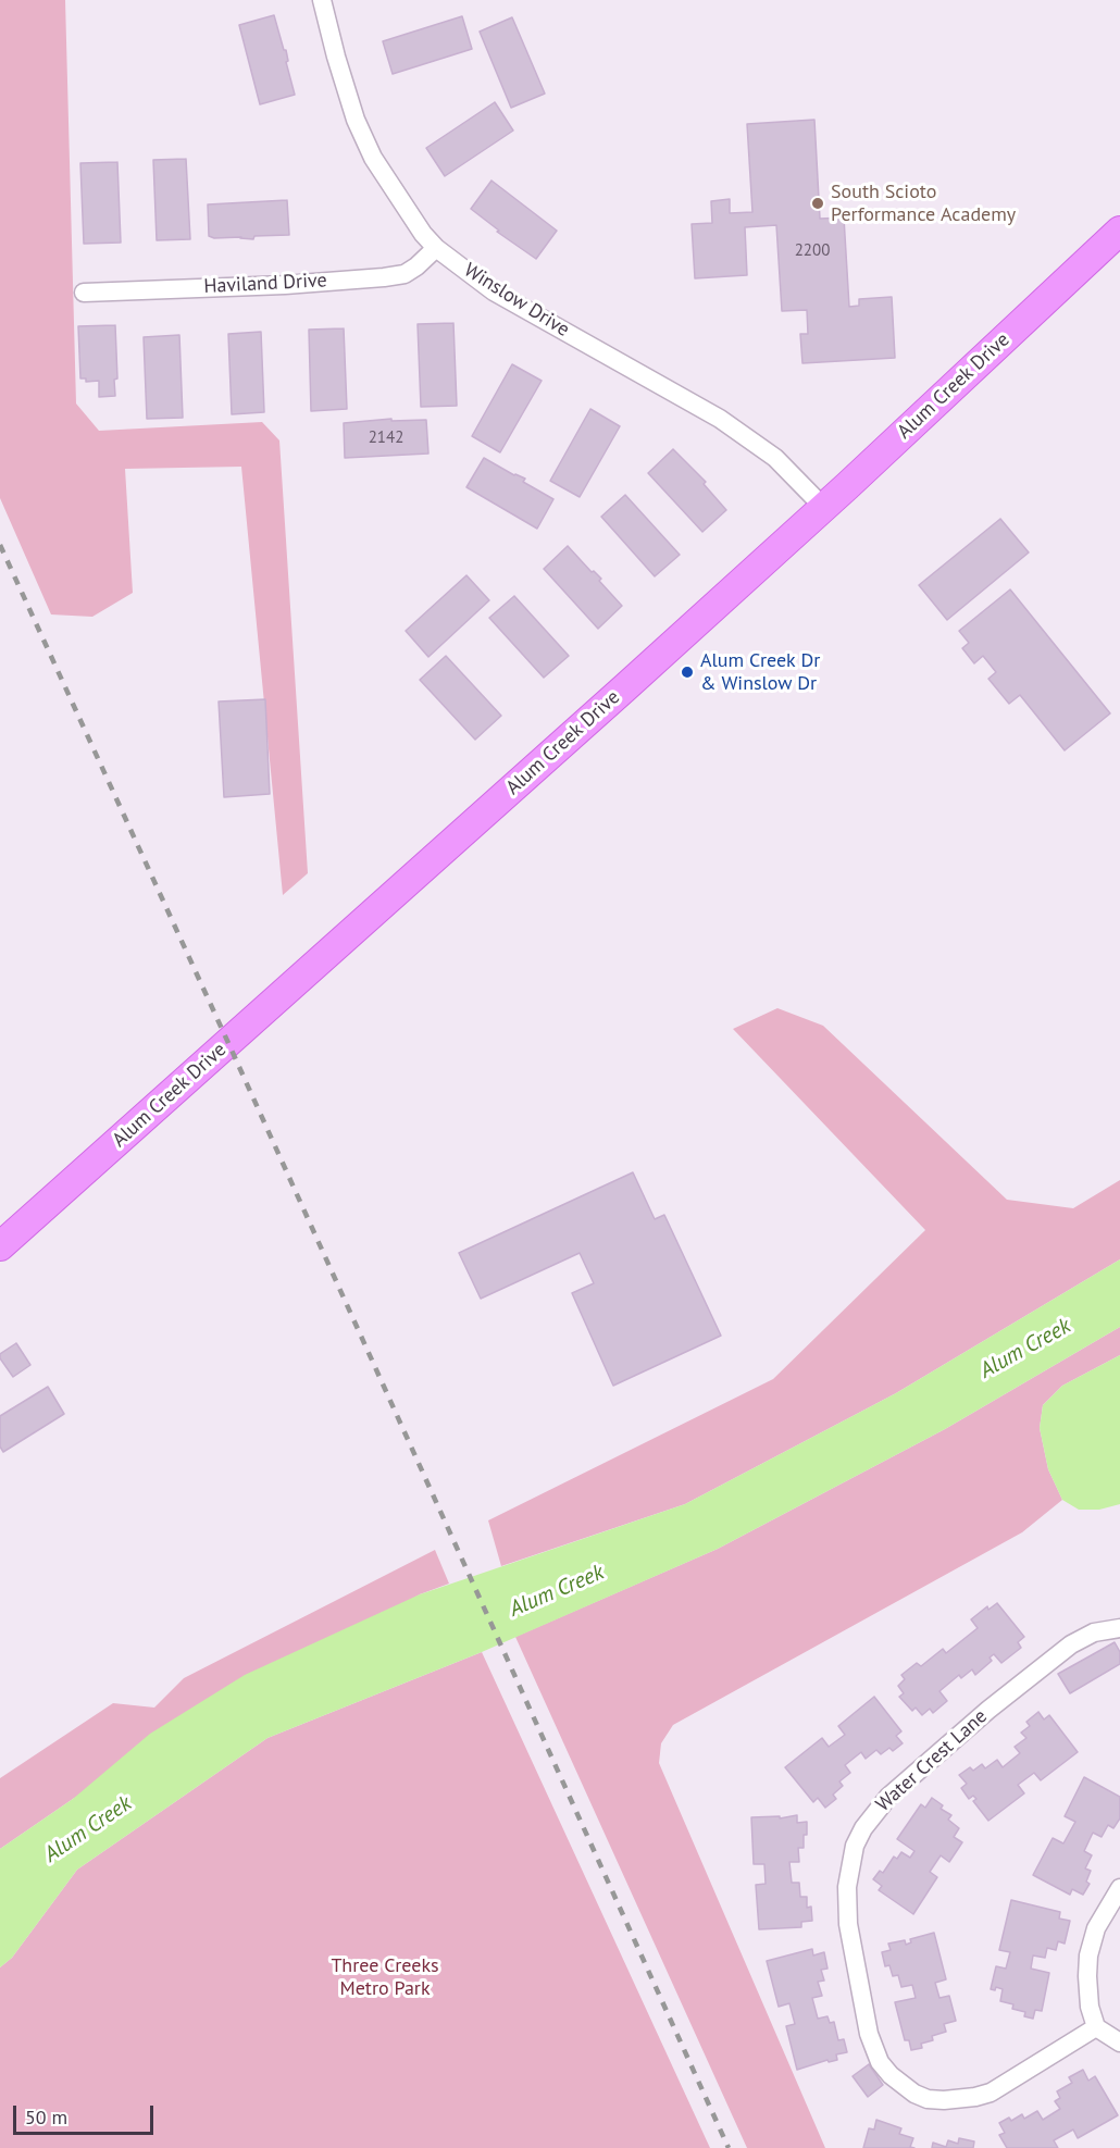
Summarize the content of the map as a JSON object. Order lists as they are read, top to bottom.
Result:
{
  "streets": {
    "main road": ["Alum Creek Drive"],
    "street": ["Haviland Drive", "Winslow Drive", "Water Crest Lane"]
  },
  "crossings": [
    ["Haviland Drive", "Winslow Drive"],
    ["Winslow Drive", "Alum Creek Drive"]
  ],
  "water": ["Alum Creek"],
  "parks": ["Three Creeks Metro Park"],
  "places": ["South Scioto Performance Academy", "Alum Creek Dr & Winslow Dr"],
  "house_numbers": ["2200", "2142"],
  "scale_bar": "50 m"
}
